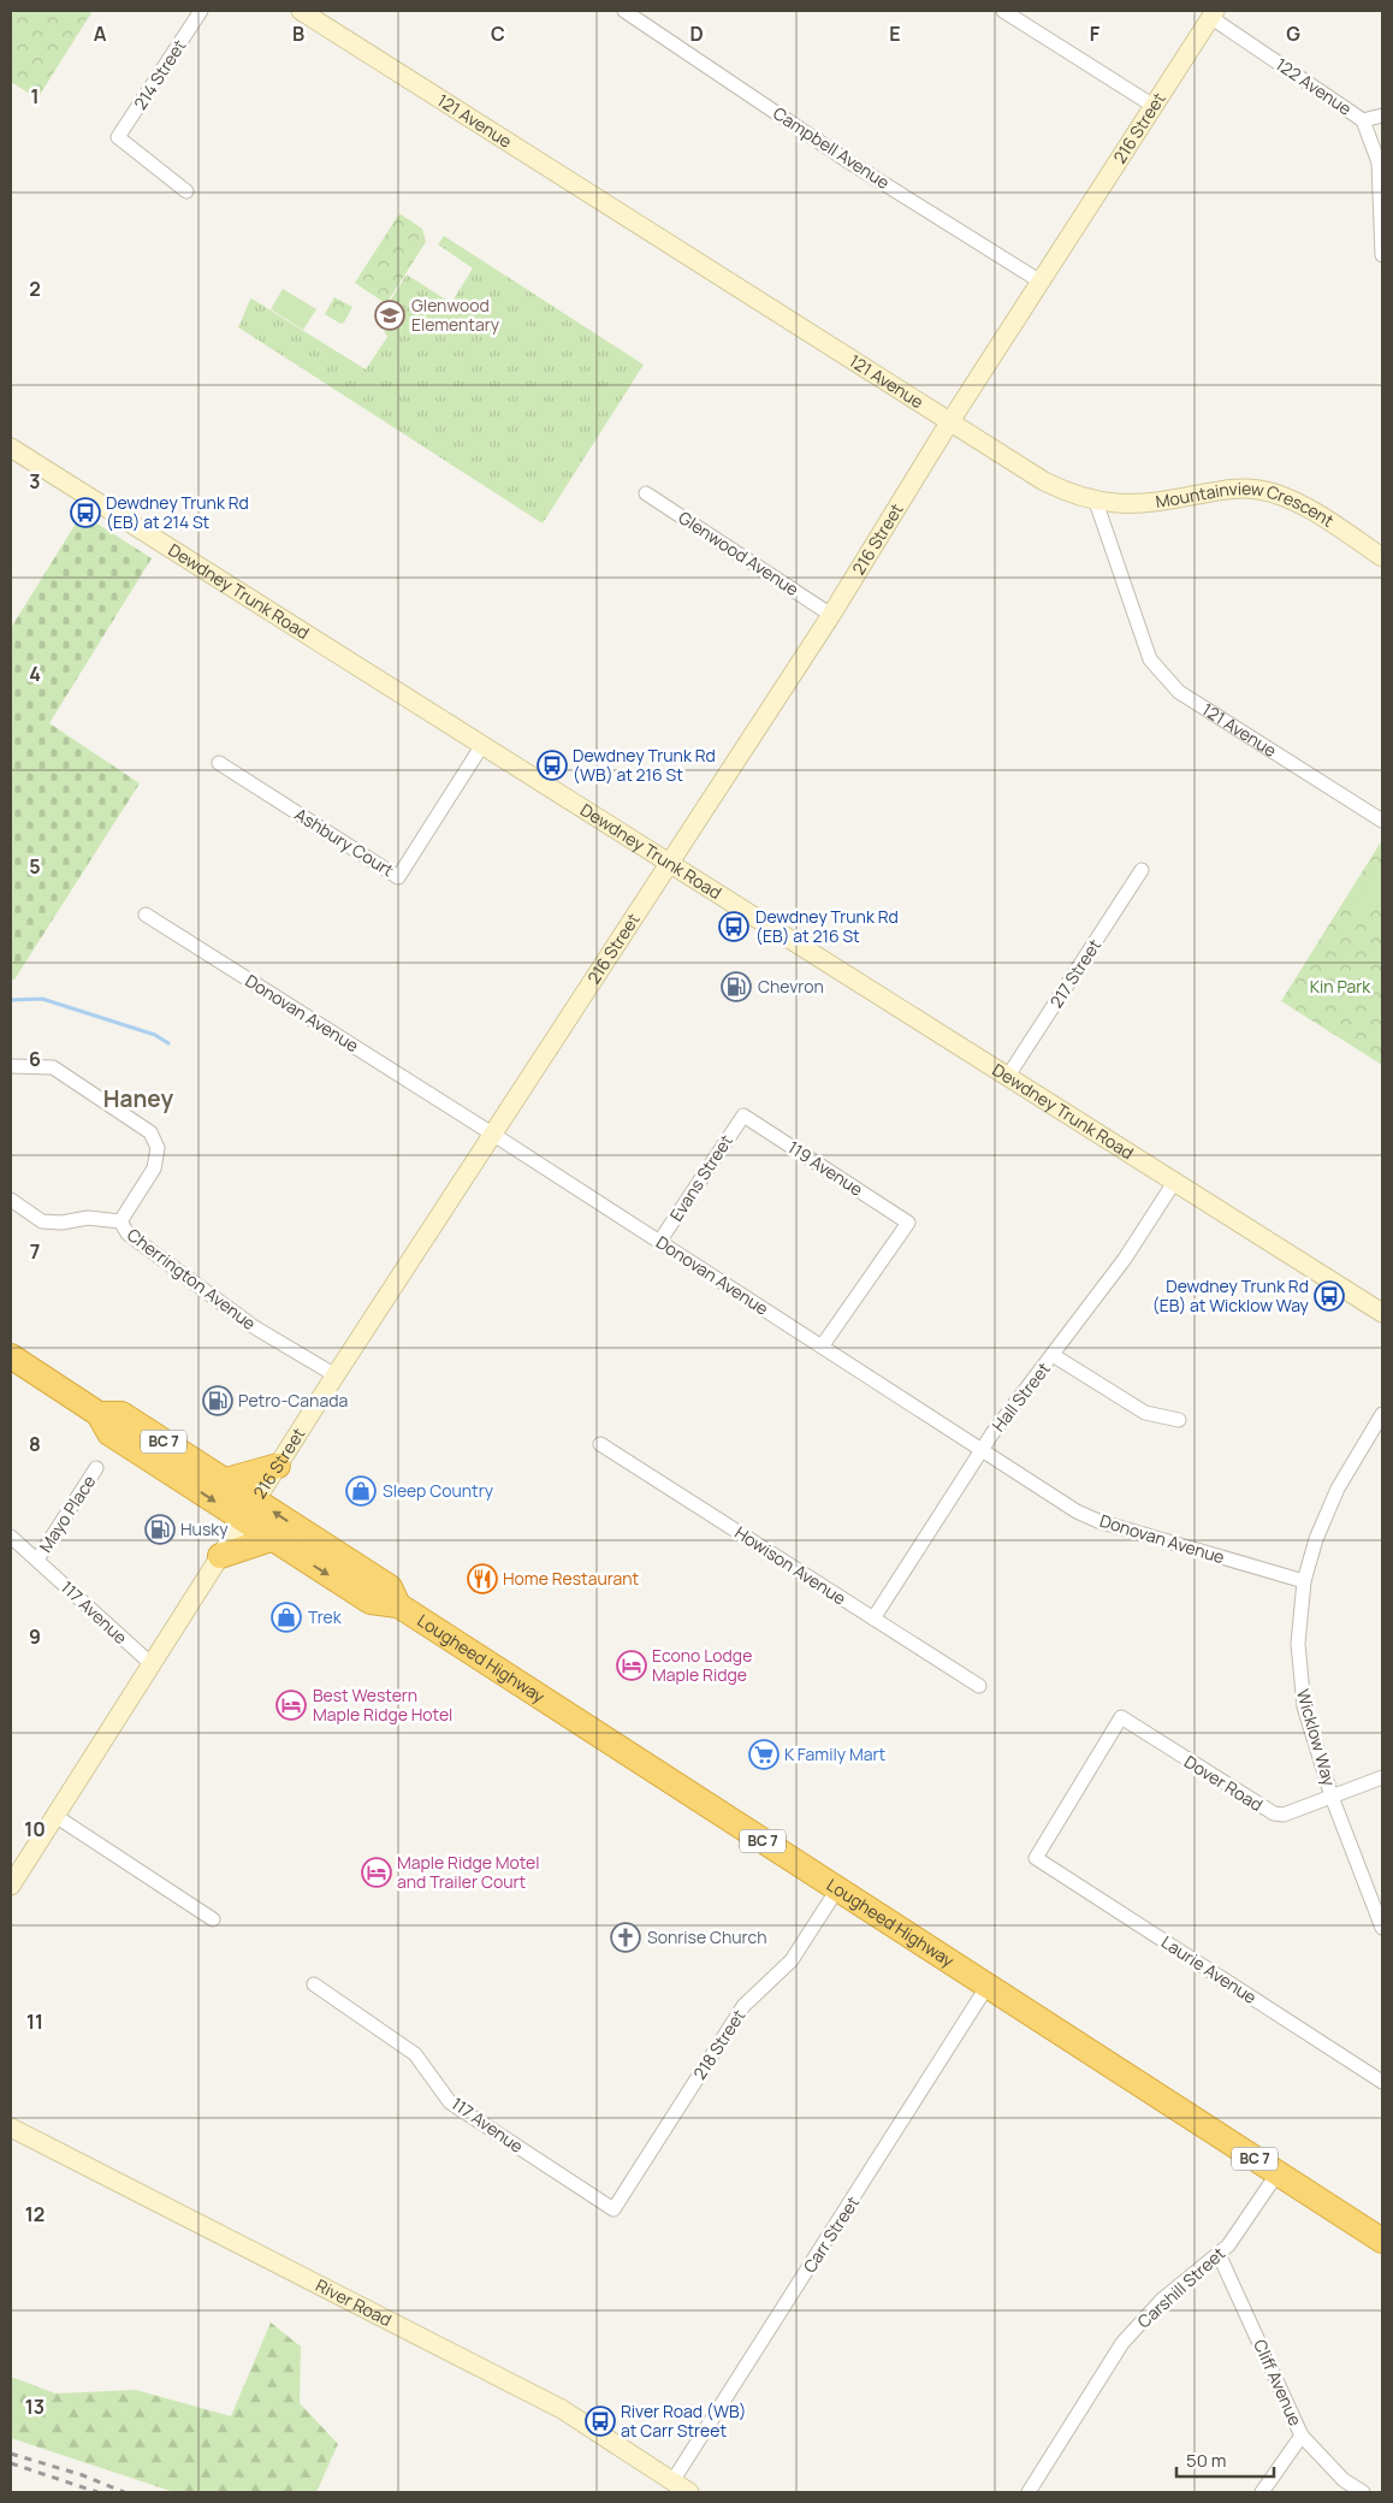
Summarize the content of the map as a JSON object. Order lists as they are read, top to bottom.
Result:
{
  "streets": {
    "highway": ["BC 7", "Lougheed Highway"],
    "main road": [
      "121 Avenue",
      "216 Street",
      "Mountainview Crescent",
      "Dewdney Trunk Road",
      "River Road"
    ],
    "street": [
      "214 Street",
      "122 Avenue",
      "Campbell Avenue",
      "Glenwood Avenue",
      "Ashbury Court",
      "217 Street",
      "Donovan Avenue",
      "119 Avenue",
      "Evans Street",
      "Cherrington Avenue",
      "Hall Street",
      "Mayo Place",
      "Howison Avenue",
      "117 Avenue",
      "Wicklow Way",
      "Dover Road",
      "Laurie Avenue",
      "218 Street",
      "Carr Street",
      "Carshill Street",
      "Cliff Avenue"
    ]
  },
  "crossings": [
    ["122 Avenue", "216 Street"],
    ["121 Avenue", "216 Street"],
    ["121 Avenue", "Mountainview Crescent"],
    ["216 Street", "Campbell Avenue"],
    ["216 Street", "Glenwood Avenue"],
    ["216 Street", "Dewdney Trunk Road"],
    ["216 Street", "Donovan Avenue"],
    ["216 Street", "Cherrington Avenue"],
    ["216 Street", "117 Avenue"],
    ["216 Street", "Lougheed Highway"],
    ["Dewdney Trunk Road", "Ashbury Court"],
    ["Dewdney Trunk Road", "217 Street"],
    ["Dewdney Trunk Road", "Hall Street"],
    ["Donovan Avenue", "119 Avenue"],
    ["Donovan Avenue", "Evans Street"],
    ["Donovan Avenue", "Hall Street"],
    ["Donovan Avenue", "Wicklow Way"],
    ["119 Avenue", "Evans Street"],
    ["Hall Street", "Howison Avenue"],
    ["Mayo Place", "117 Avenue"],
    ["117 Avenue", "218 Street"],
    ["Lougheed Highway", "218 Street"],
    ["Lougheed Highway", "Carr Street"],
    ["Lougheed Highway", "Carshill Street"],
    ["Wicklow Way", "Dover Road"],
    ["Dover Road", "Laurie Avenue"],
    ["Carr Street", "River Road"],
    ["Carshill Street", "Cliff Avenue"]
  ],
  "districts": ["Haney"],
  "parks": ["Kin Park"],
  "places": {
    "school or university": ["Glenwood Elementary"],
    "bus stop": [
      "Dewdney Trunk Rd (EB) at 214 St",
      "Dewdney Trunk Rd (WB) at 216 St",
      "Dewdney Trunk Rd (EB) at 216 St",
      "Dewdney Trunk Rd (EB) at Wicklow Way",
      "River Road (WB) at Carr Street"
    ],
    "fuel station": ["Chevron", "Petro-Canada", "Husky"],
    "shop": ["Sleep Country", "Trek"],
    "restaurant": ["Home Restaurant"],
    "hotel": ["Econo Lodge Maple Ridge", "Best Western Maple Ridge Hotel", "Maple Ridge Motel and Trailer Court"],
    "supermarket": ["K Family Mart"],
    "church": ["Sonrise Church"]
  },
  "scale_bar": "50 m",
  "grid": {
    "columns": [
      "A",
      "B",
      "C",
      "D",
      "E",
      "F",
      "G"
    ],
    "rows": [
      "1",
      "2",
      "3",
      "4",
      "5",
      "6",
      "7",
      "8",
      "9",
      "10",
      "11",
      "12",
      "13"
    ]
  }
}
